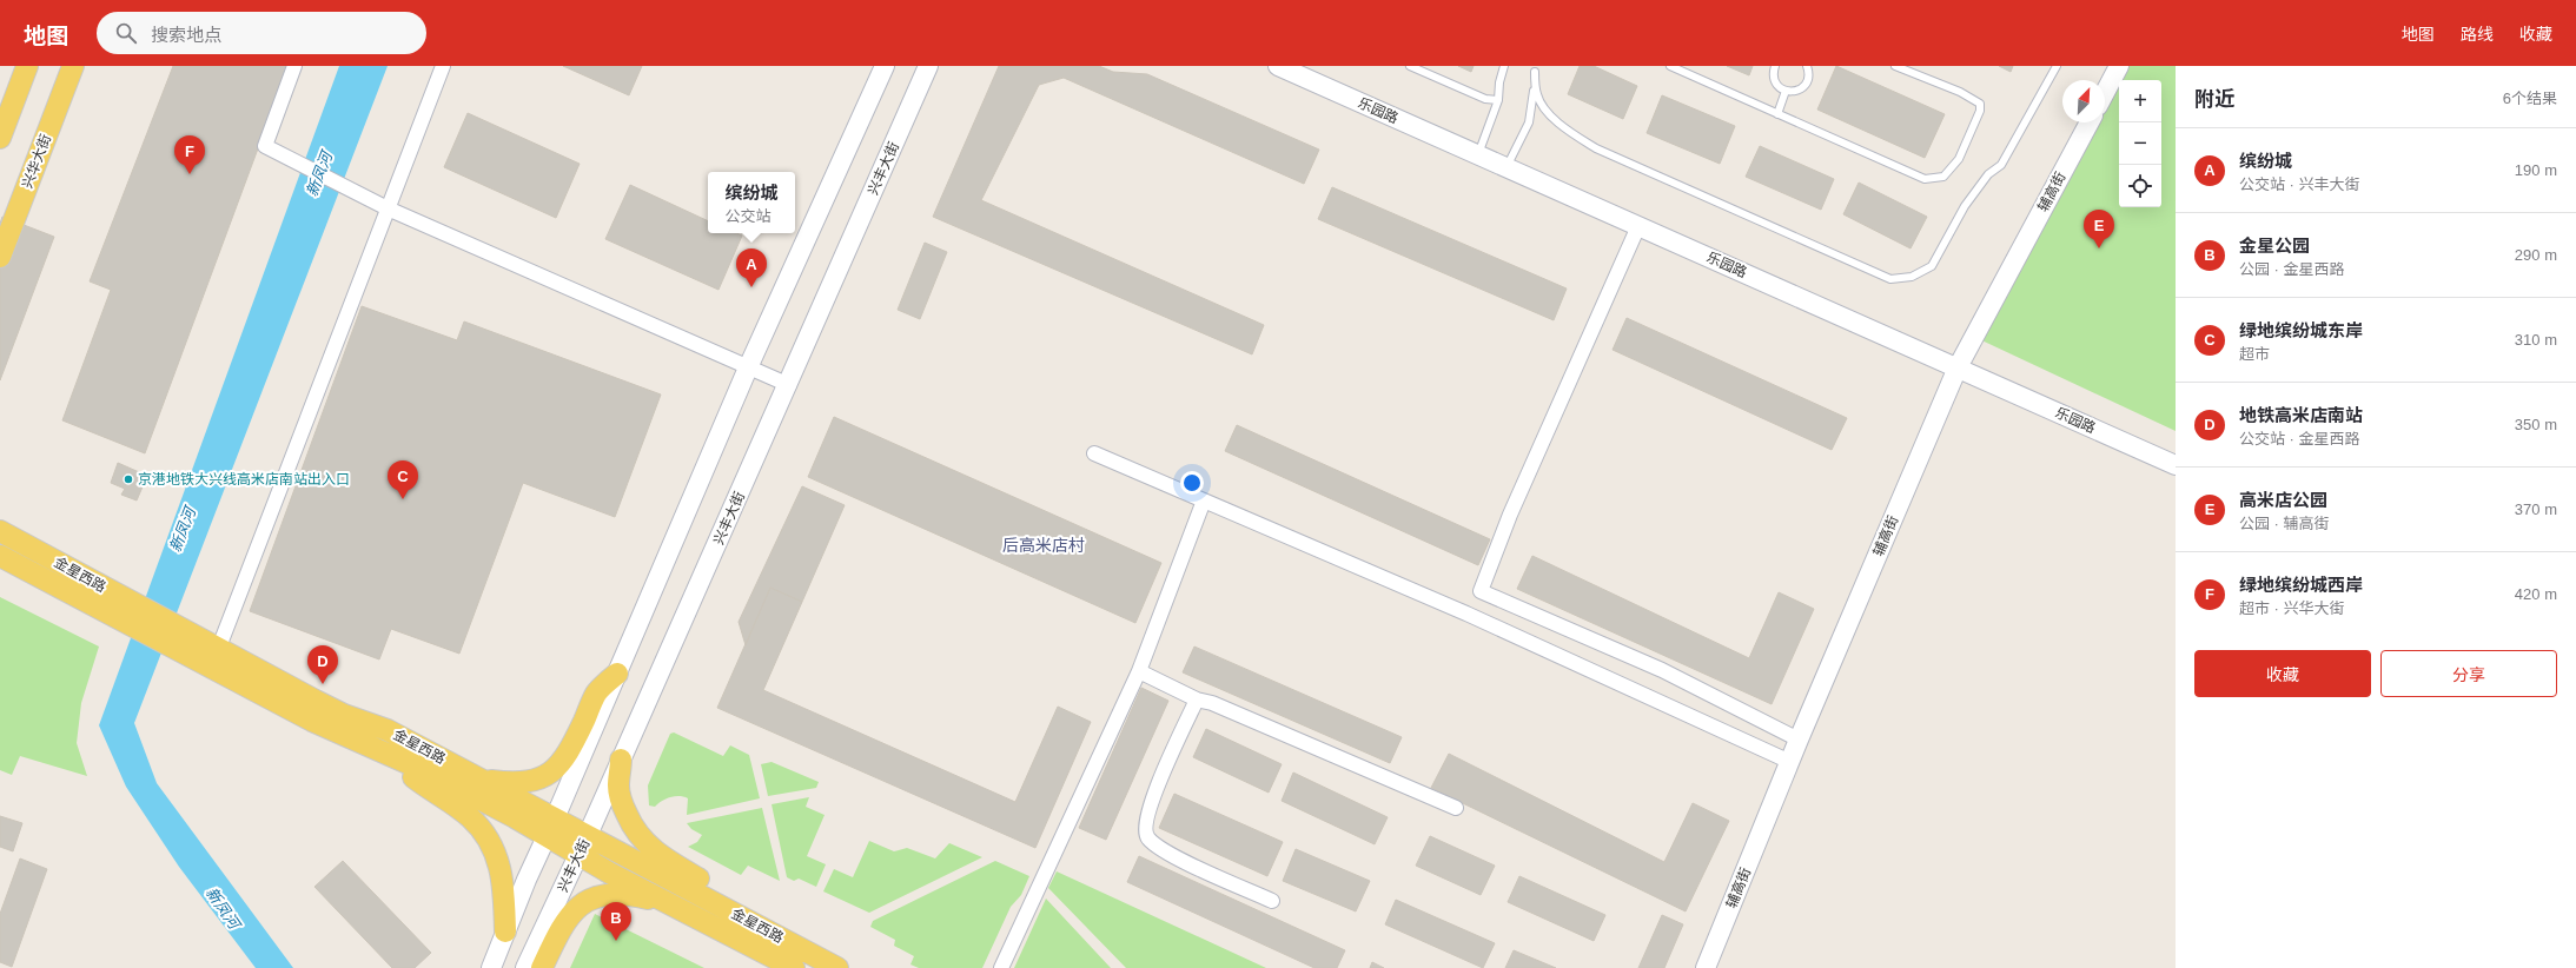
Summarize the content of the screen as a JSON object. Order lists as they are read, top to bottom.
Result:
{
  "streets": {
    "main road": ["兴华大街", "金星西路"],
    "street": ["乐园路", "兴丰大街", "辅高街"]
  },
  "crossings": [
    ["乐园路", "辅高街"],
    ["兴丰大街", "金星西路"]
  ],
  "districts": ["后高米店村"],
  "water": ["新凤河"],
  "places": ["京港地铁大兴线高米店南站出入口"],
  "north": "top right",
  "page": {
    "header": "地图",
    "search": "搜索地点",
    "nav": ["地图", "路线", "收藏"],
    "heading": ["附近", "6个结果"],
    "map_buttons": ["+", "−"],
    "list": [
      {
        "mark": "A",
        "name": "缤纷城",
        "note": "公交站 · 兴丰大街",
        "value": "190 m"
      },
      {
        "mark": "B",
        "name": "金星公园",
        "note": "公园 · 金星西路",
        "value": "290 m"
      },
      {
        "mark": "C",
        "name": "绿地缤纷城东岸",
        "note": "超市",
        "value": "310 m"
      },
      {
        "mark": "D",
        "name": "地铁高米店南站",
        "note": "公交站 · 金星西路",
        "value": "350 m"
      },
      {
        "mark": "E",
        "name": "高米店公园",
        "note": "公园 · 辅高街",
        "value": "370 m"
      },
      {
        "mark": "F",
        "name": "绿地缤纷城西岸",
        "note": "超市 · 兴华大街",
        "value": "420 m"
      }
    ],
    "pins": [
      "F",
      "E",
      "A",
      "C",
      "D",
      "B"
    ],
    "popup": ["缤纷城", "公交站"],
    "buttons": ["收藏", "分享"]
  }
}
